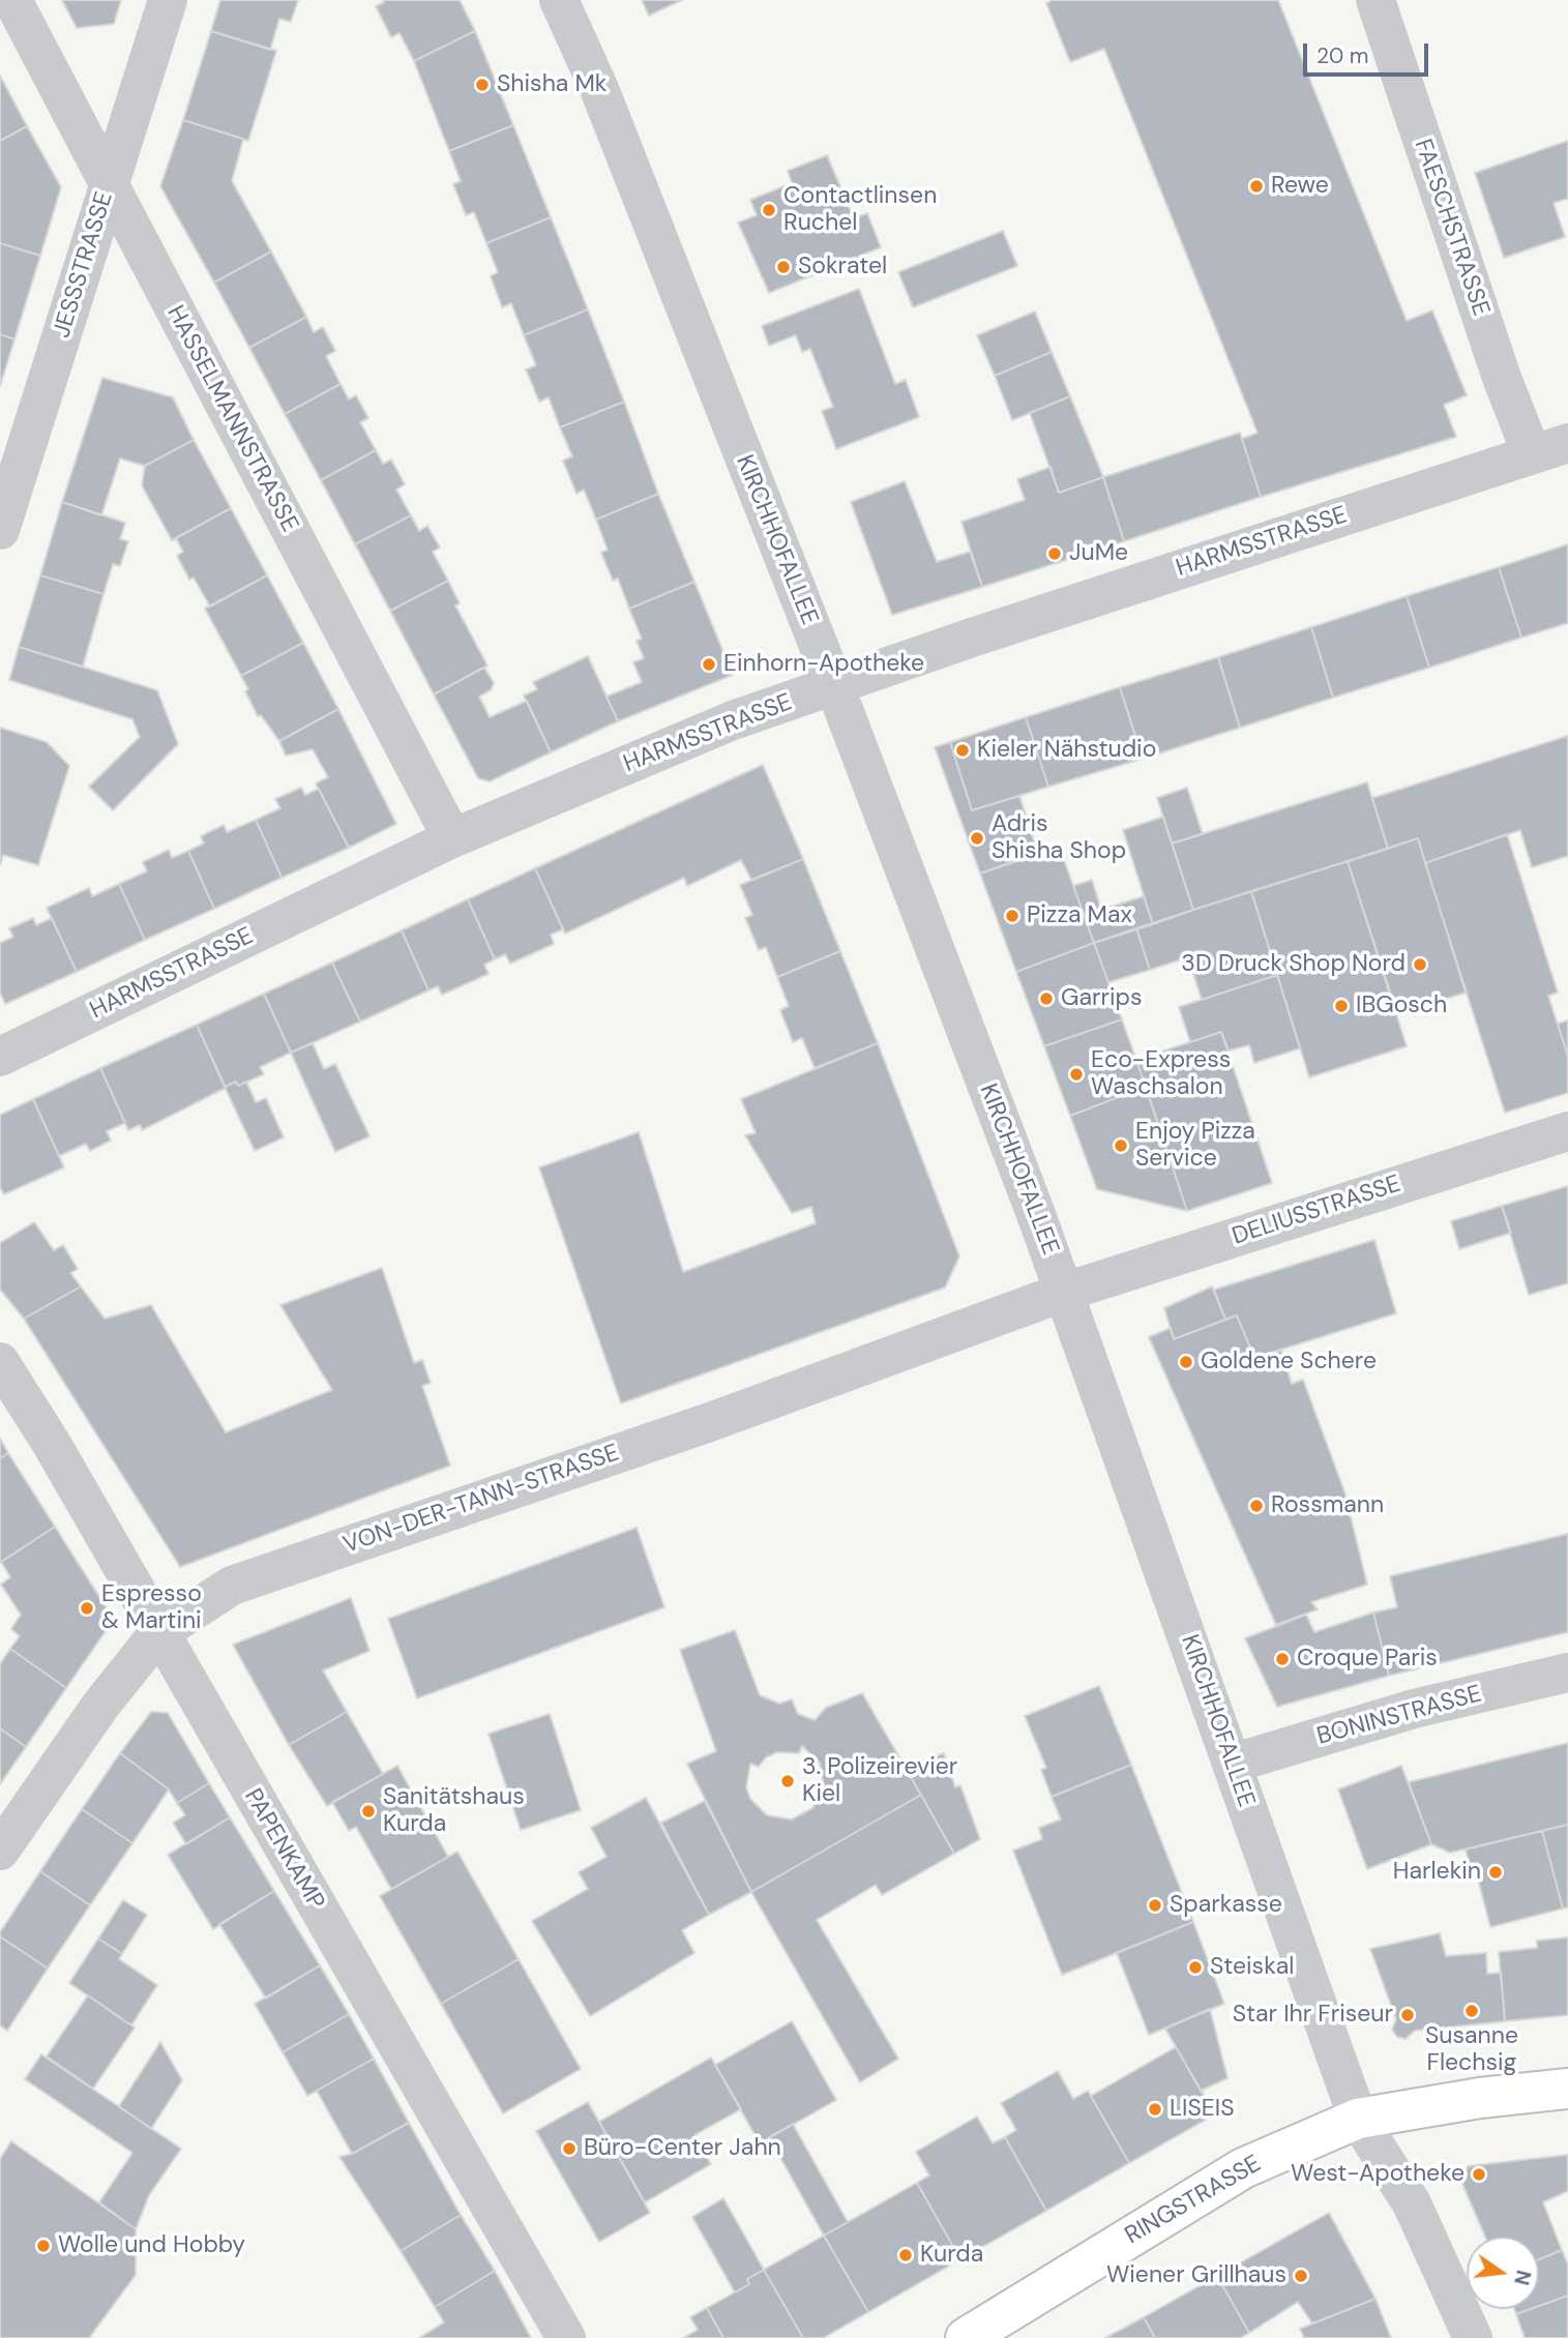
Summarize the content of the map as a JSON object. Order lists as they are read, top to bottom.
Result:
{
  "streets": {
    "main road": ["RINGSTRASSE"],
    "street": [
      "FAESCHSTRASSE",
      "JESSSTRASSE",
      "HASSELMANNSTRASSE",
      "KIRCHHOFALLEE",
      "HARMSSTRASSE",
      "DELIUSSTRASSE",
      "VON-DER-TANN-STRASSE",
      "BONINSTRASSE",
      "PAPENKAMP"
    ]
  },
  "crossings": [
    ["FAESCHSTRASSE", "HARMSSTRASSE"],
    ["JESSSTRASSE", "HASSELMANNSTRASSE"],
    ["HASSELMANNSTRASSE", "HARMSSTRASSE"],
    ["KIRCHHOFALLEE", "HARMSSTRASSE"],
    ["KIRCHHOFALLEE", "DELIUSSTRASSE"],
    ["KIRCHHOFALLEE", "VON-DER-TANN-STRASSE"],
    ["KIRCHHOFALLEE", "BONINSTRASSE"],
    ["KIRCHHOFALLEE", "RINGSTRASSE"],
    ["DELIUSSTRASSE", "VON-DER-TANN-STRASSE"],
    ["VON-DER-TANN-STRASSE", "PAPENKAMP"]
  ],
  "places": [
    "Shisha Mk",
    "Rewe",
    "Contactlinsen Ruchel",
    "Sokratel",
    "JuMe",
    "Einhorn-Apotheke",
    "Kieler Nähstudio",
    "Adris Shisha Shop",
    "Pizza Max",
    "3D Druck Shop Nord",
    "Garrips",
    "IBGosch",
    "Eco-Express Waschsalon",
    "Enjoy Pizza Service",
    "Goldene Schere",
    "Rossmann",
    "Espresso & Martini",
    "Croque Paris",
    "3. Polizeirevier Kiel",
    "Sanitätshaus Kurda",
    "Harlekin",
    "Sparkasse",
    "Steiskal",
    "Susanne Flechsig",
    "Star Ihr Friseur",
    "LISEIS",
    "Büro-Center Jahn",
    "West-Apotheke",
    "Wolle und Hobby",
    "Kurda",
    "Wiener Grillhaus"
  ],
  "scale_bar": "20 m",
  "north": "right"
}
